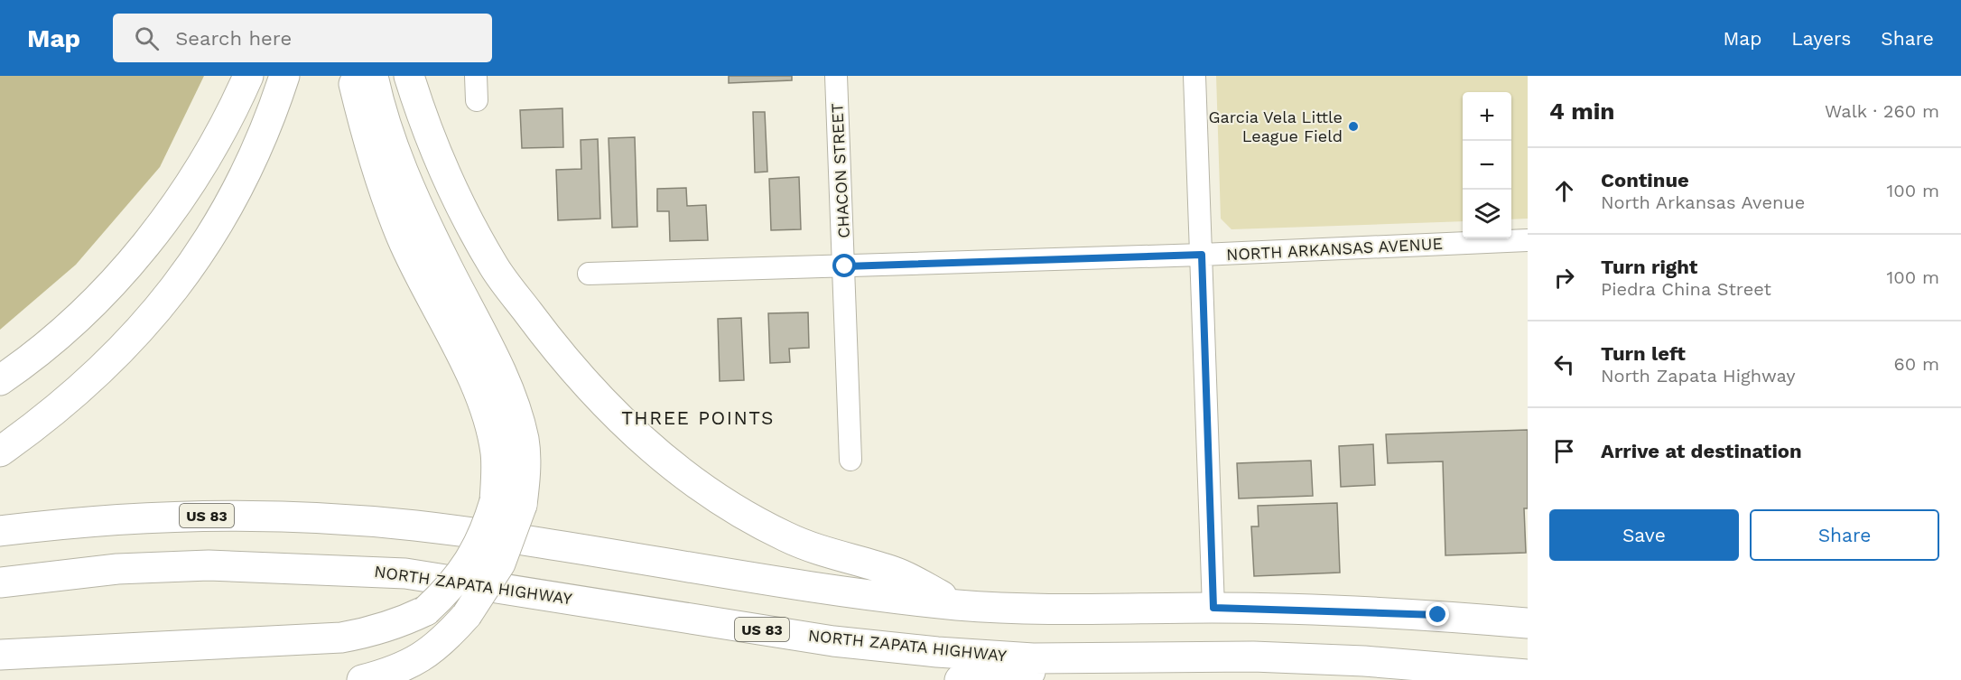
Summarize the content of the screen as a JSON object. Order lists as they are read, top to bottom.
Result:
{
  "streets": {
    "main road": ["US 83", "NORTH ZAPATA HIGHWAY"],
    "street": ["CHACON STREET", "NORTH ARKANSAS AVENUE"]
  },
  "crossings": [
    ["CHACON STREET", "NORTH ARKANSAS AVENUE"]
  ],
  "districts": ["THREE POINTS"],
  "places": ["Garcia Vela Little League Field"],
  "page": {
    "header": "Map",
    "search": "Search here",
    "nav": ["Map", "Layers", "Share"],
    "heading": ["4 min", "Walk · 260 m"],
    "map_buttons": ["+", "−"],
    "list": [
      ["Continue", "North Arkansas Avenue", "100 m"],
      ["Turn right", "Piedra China Street", "100 m"],
      ["Turn left", "North Zapata Highway", "60 m"],
      "Arrive at destination"
    ],
    "buttons": ["Save", "Share"]
  }
}
